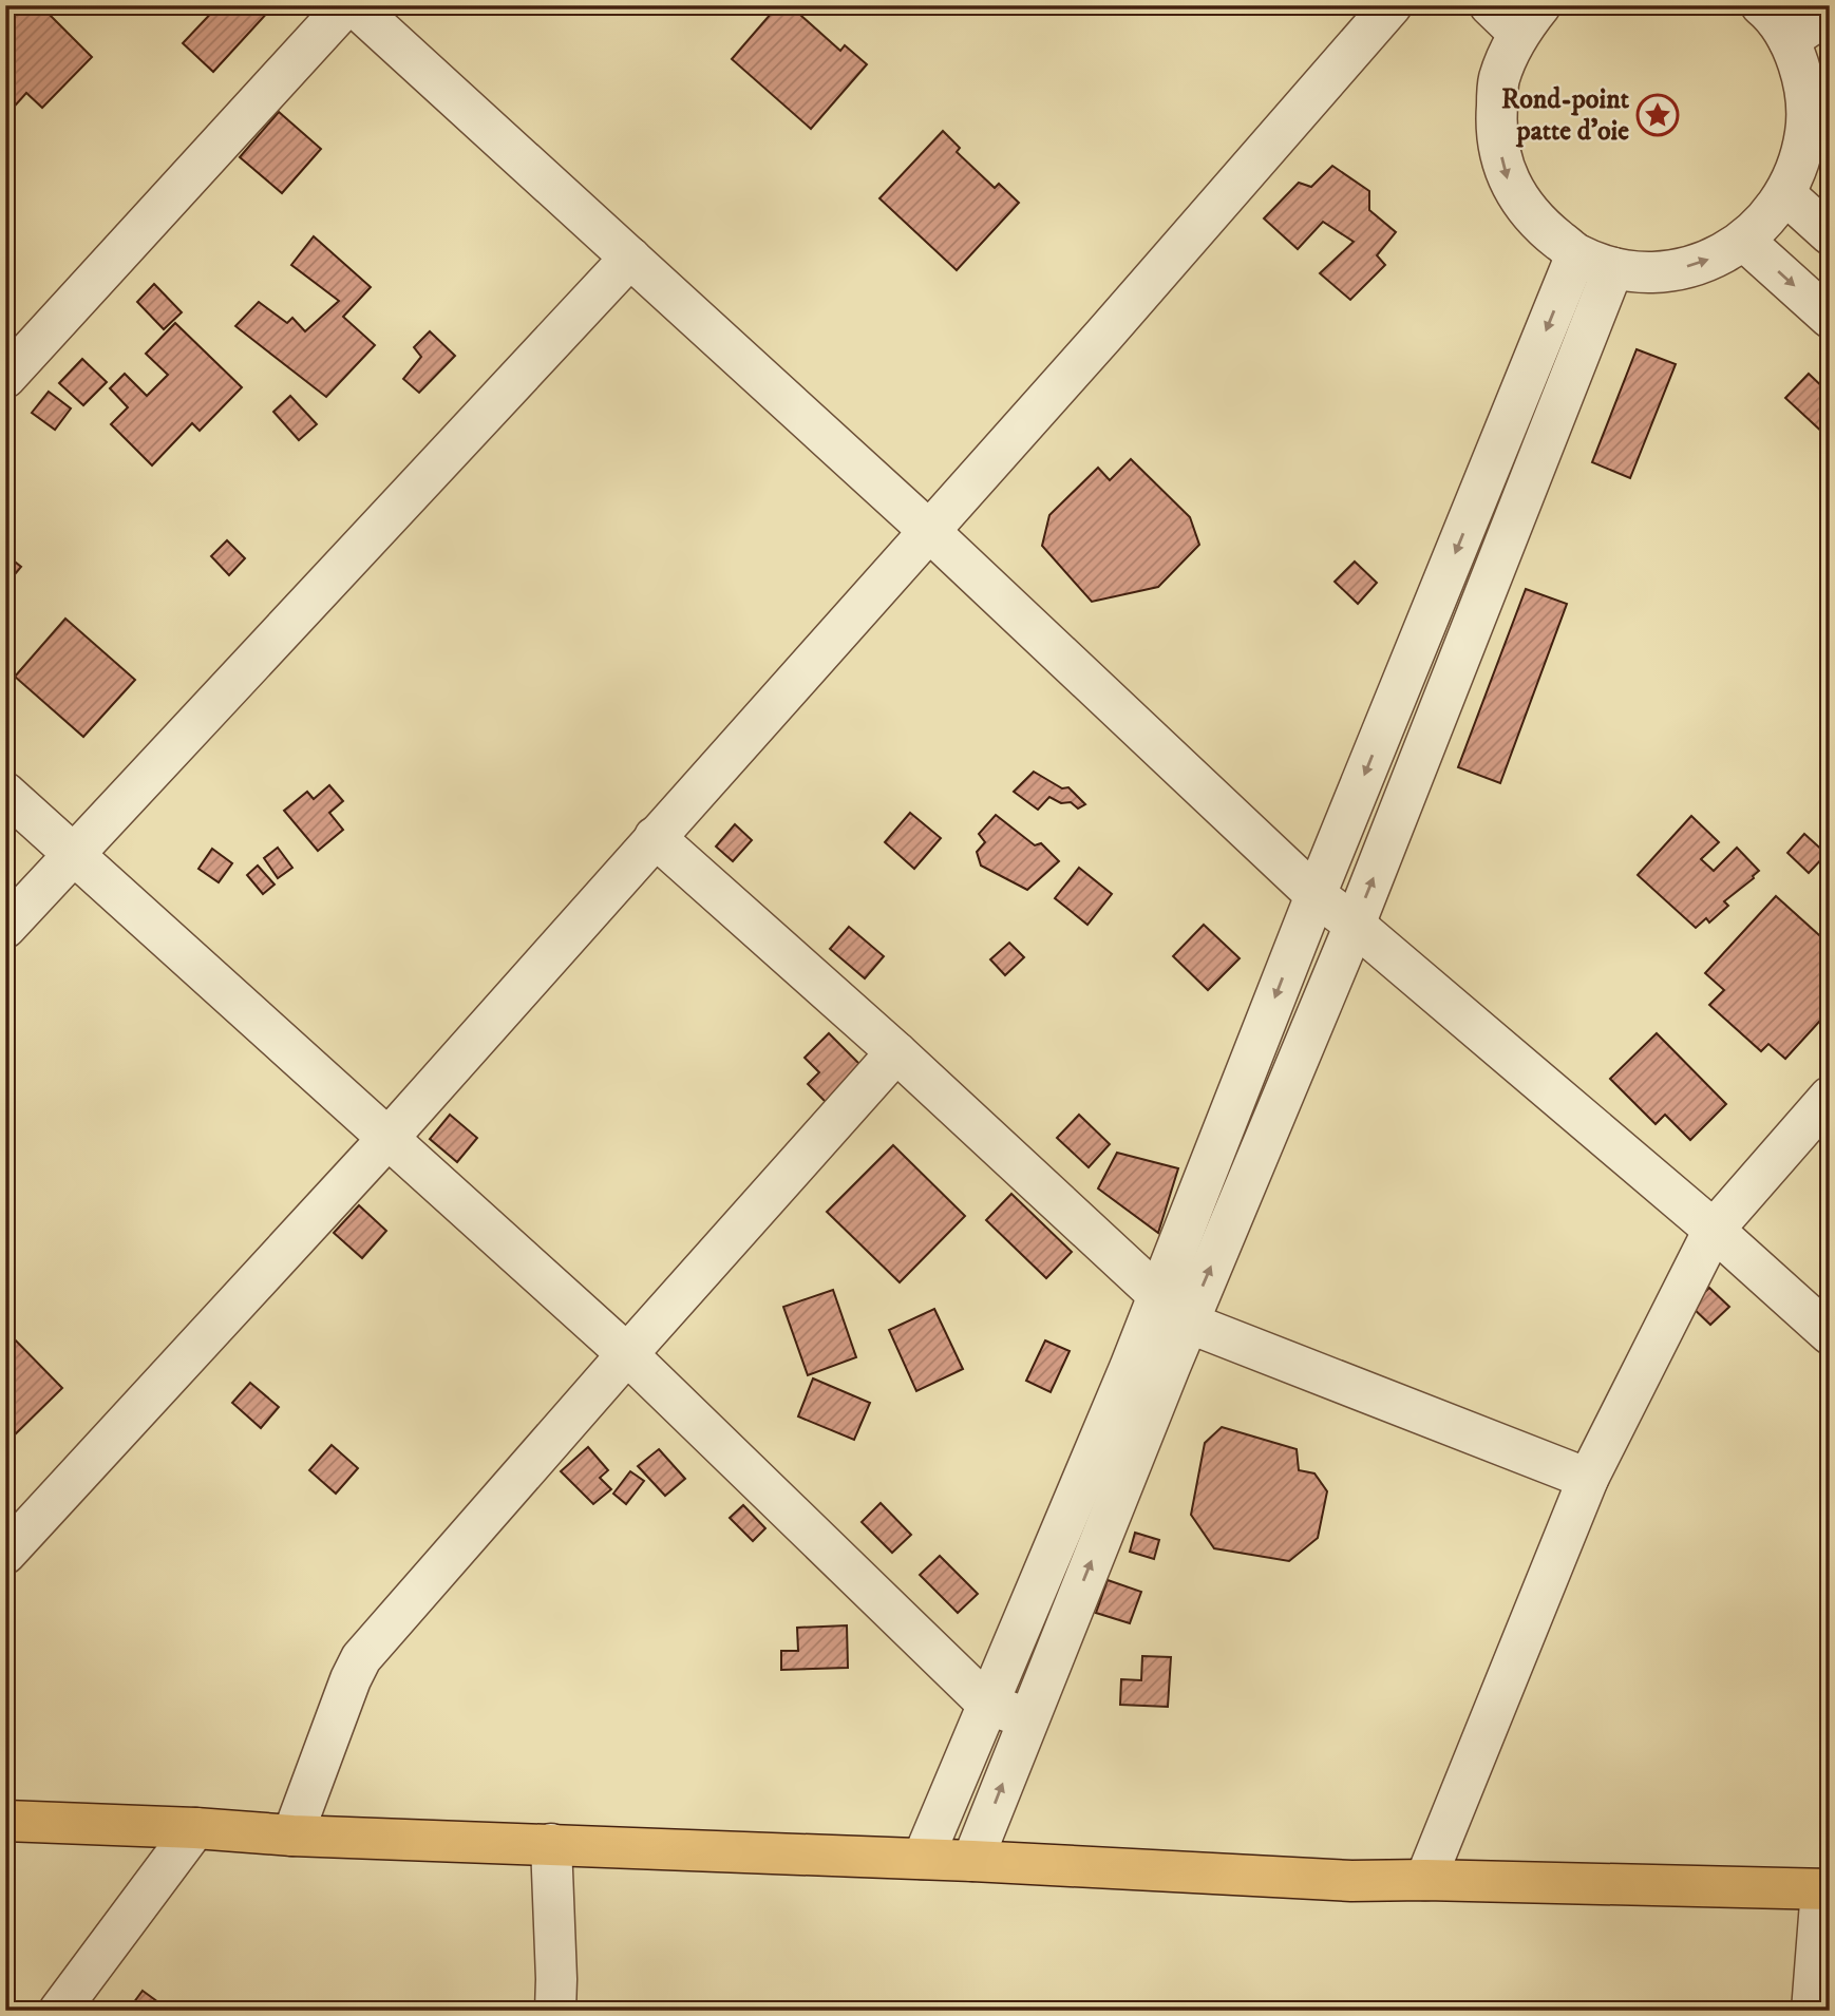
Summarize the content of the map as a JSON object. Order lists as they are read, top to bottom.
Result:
{
  "places": {
    "place": ["Rond-point patte d'oie"]
  }
}
